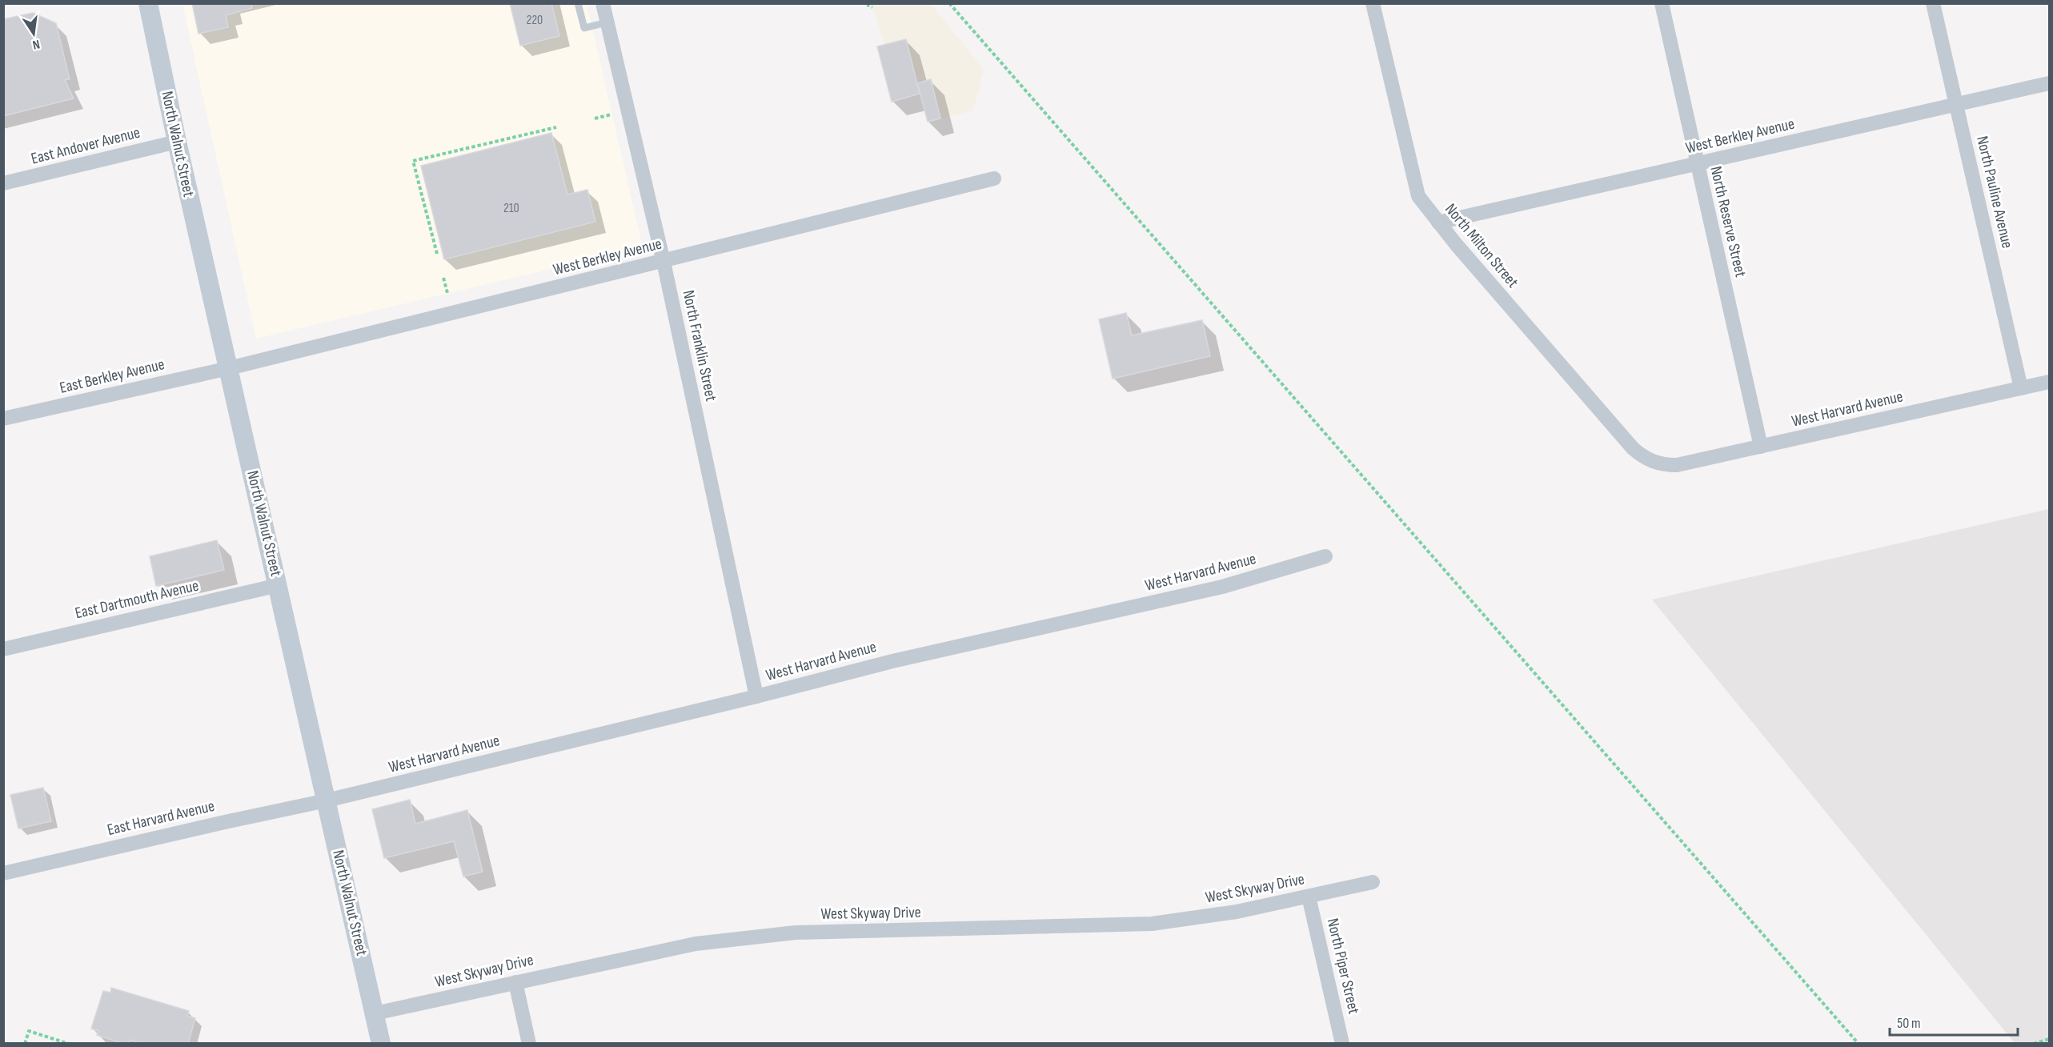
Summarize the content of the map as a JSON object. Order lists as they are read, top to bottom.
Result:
{
  "streets": {
    "main road": ["North Walnut Street"],
    "street": [
      "West Berkley Avenue",
      "East Andover Avenue",
      "North Pauline Avenue",
      "North Reserve Street",
      "North Milton Street",
      "North Franklin Street",
      "East Berkley Avenue",
      "West Harvard Avenue",
      "East Dartmouth Avenue",
      "East Harvard Avenue",
      "West Skyway Drive",
      "North Piper Street"
    ]
  },
  "crossings": [
    ["West Berkley Avenue", "North Walnut Street"],
    ["West Berkley Avenue", "North Pauline Avenue"],
    ["West Berkley Avenue", "North Reserve Street"],
    ["West Berkley Avenue", "North Milton Street"],
    ["West Berkley Avenue", "North Franklin Street"],
    ["West Berkley Avenue", "East Berkley Avenue"],
    ["North Walnut Street", "East Andover Avenue"],
    ["North Walnut Street", "East Berkley Avenue"],
    ["North Walnut Street", "West Harvard Avenue"],
    ["North Walnut Street", "East Dartmouth Avenue"],
    ["North Walnut Street", "East Harvard Avenue"],
    ["North Walnut Street", "West Skyway Drive"],
    ["North Pauline Avenue", "West Harvard Avenue"],
    ["North Reserve Street", "West Harvard Avenue"],
    ["North Milton Street", "West Harvard Avenue"],
    ["North Franklin Street", "West Harvard Avenue"],
    ["West Harvard Avenue", "East Harvard Avenue"],
    ["West Skyway Drive", "North Piper Street"]
  ],
  "house_numbers": ["220", "210"],
  "scale_bar": "50 m",
  "north": "bottom"
}
